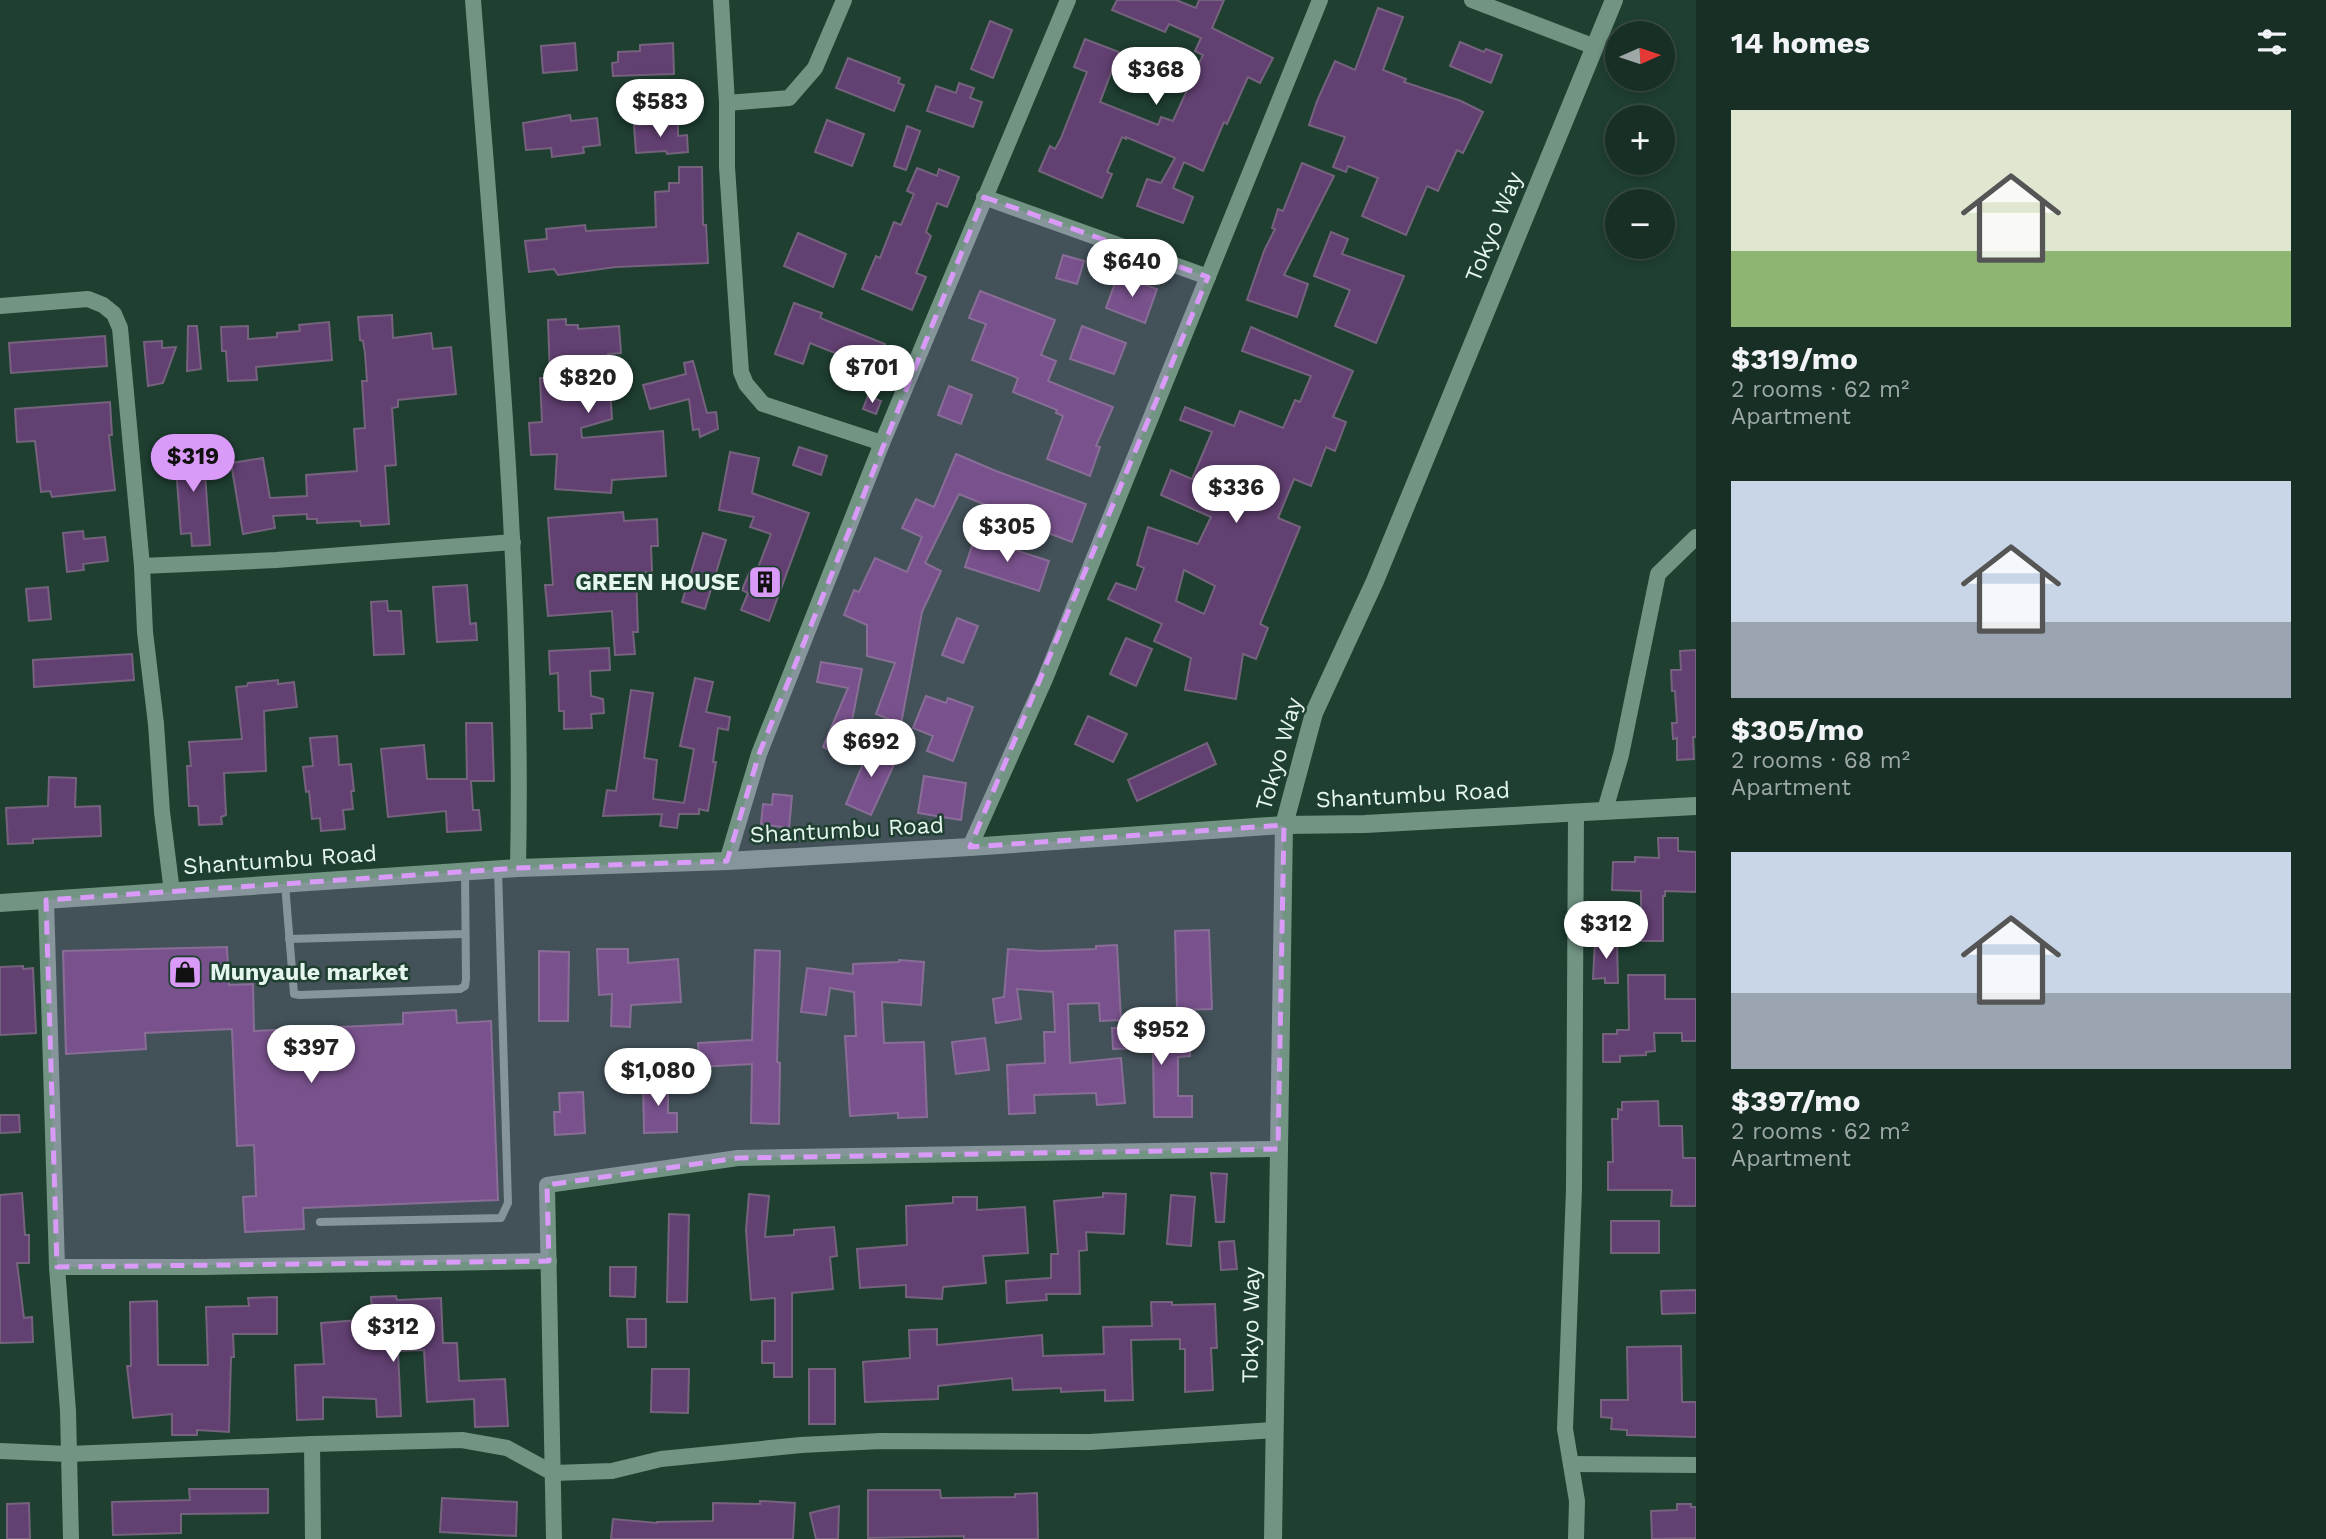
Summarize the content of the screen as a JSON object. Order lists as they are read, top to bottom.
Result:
{
  "streets": {
    "street": ["Tokyo Way", "Shantumbu Road"]
  },
  "crossings": [
    ["Tokyo Way", "Shantumbu Road"]
  ],
  "places": {
    "building": ["GREEN HOUSE"],
    "shop": ["Munyaule market"]
  },
  "north": "right",
  "page": {
    "heading": "14 homes",
    "map_buttons": ["+", "−"],
    "price": [
      "$368",
      "$583",
      "$640",
      "$701",
      "$820",
      "$319",
      "$336",
      "$305",
      "$692",
      "$312",
      "$952",
      "$397",
      "$1,080",
      "$312"
    ],
    "list": [
      {
        "name": "$319/mo",
        "note": "2 rooms · 62 m² · Apartment"
      },
      {
        "name": "$305/mo",
        "note": "2 rooms · 68 m² · Apartment"
      },
      {
        "name": "$397/mo",
        "note": "2 rooms · 62 m² · Apartment"
      }
    ]
  }
}
